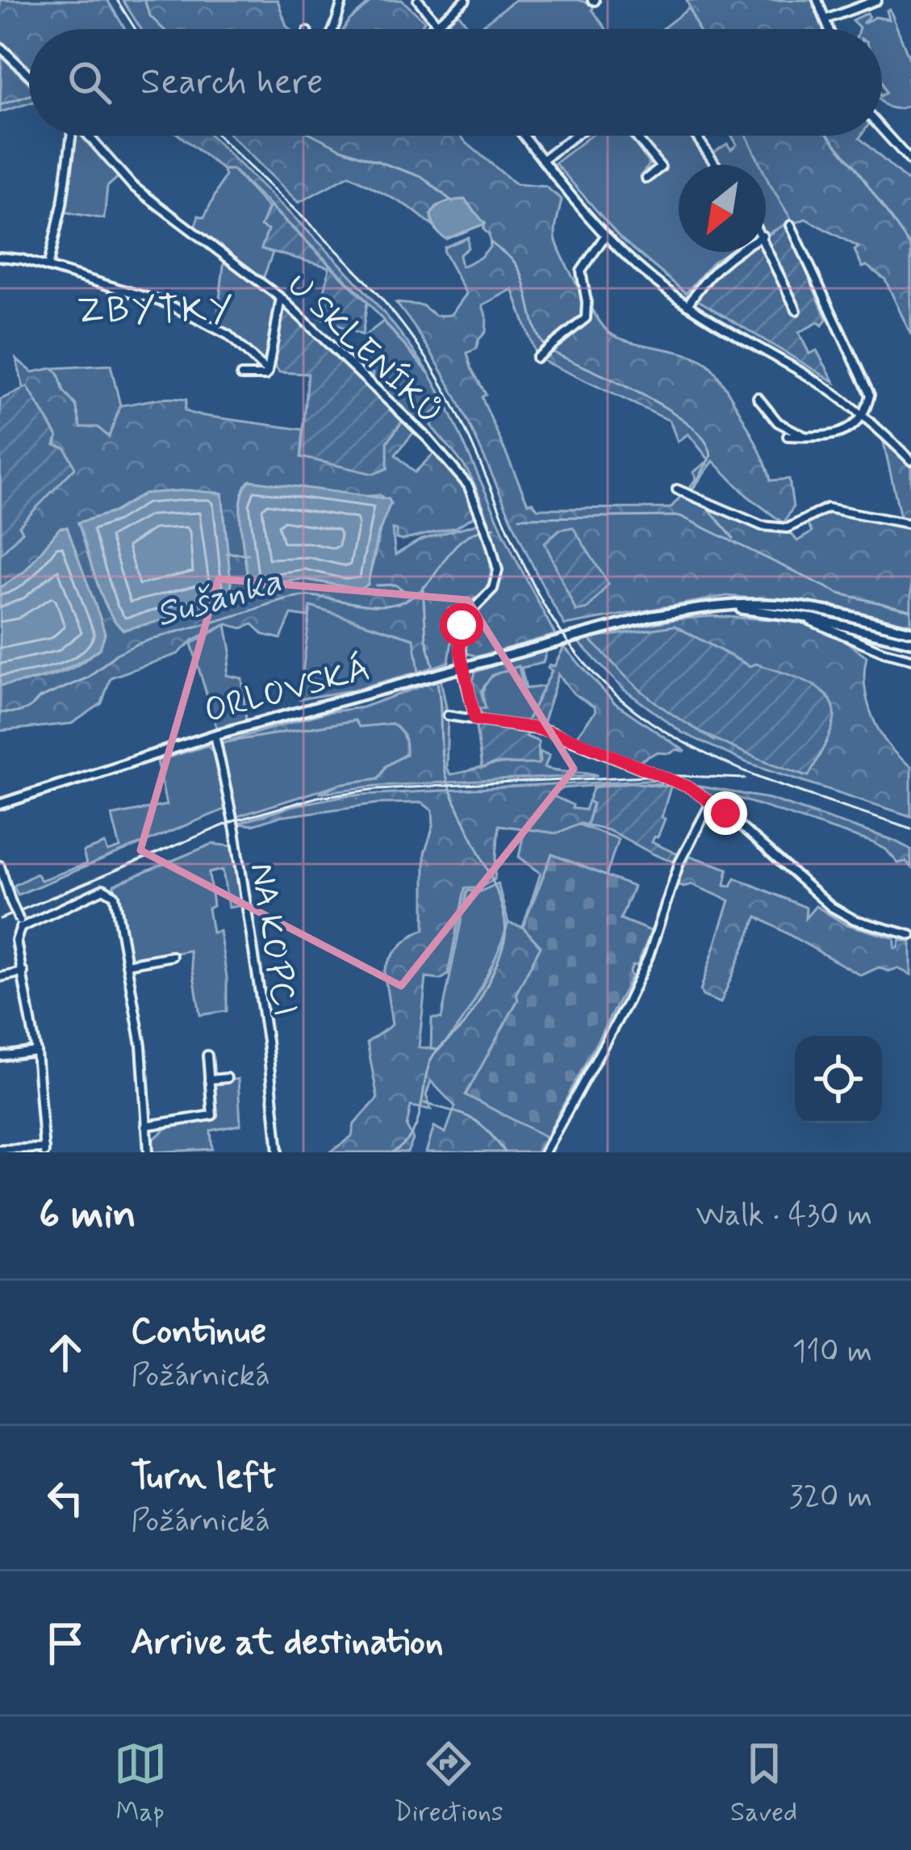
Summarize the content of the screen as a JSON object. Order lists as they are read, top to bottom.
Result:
{
  "streets": {
    "main road": ["ORLOVSKÁ"],
    "street": ["U SKLENÍKŮ", "NA KOPCI"]
  },
  "crossings": [
    ["U SKLENÍKŮ", "ORLOVSKÁ"],
    ["ORLOVSKÁ", "NA KOPCI"]
  ],
  "districts": ["ZBYTKY"],
  "water": ["Sušanka"],
  "north": "bottom left",
  "page": {
    "search": "Search here",
    "heading": ["6 min", "Walk · 430 m"],
    "list": [
      ["Continue", "Požárnická", "110 m"],
      ["Turn left", "Požárnická", "320 m"],
      "Arrive at destination"
    ],
    "nav": ["Map", "Directions", "Saved"]
  }
}
